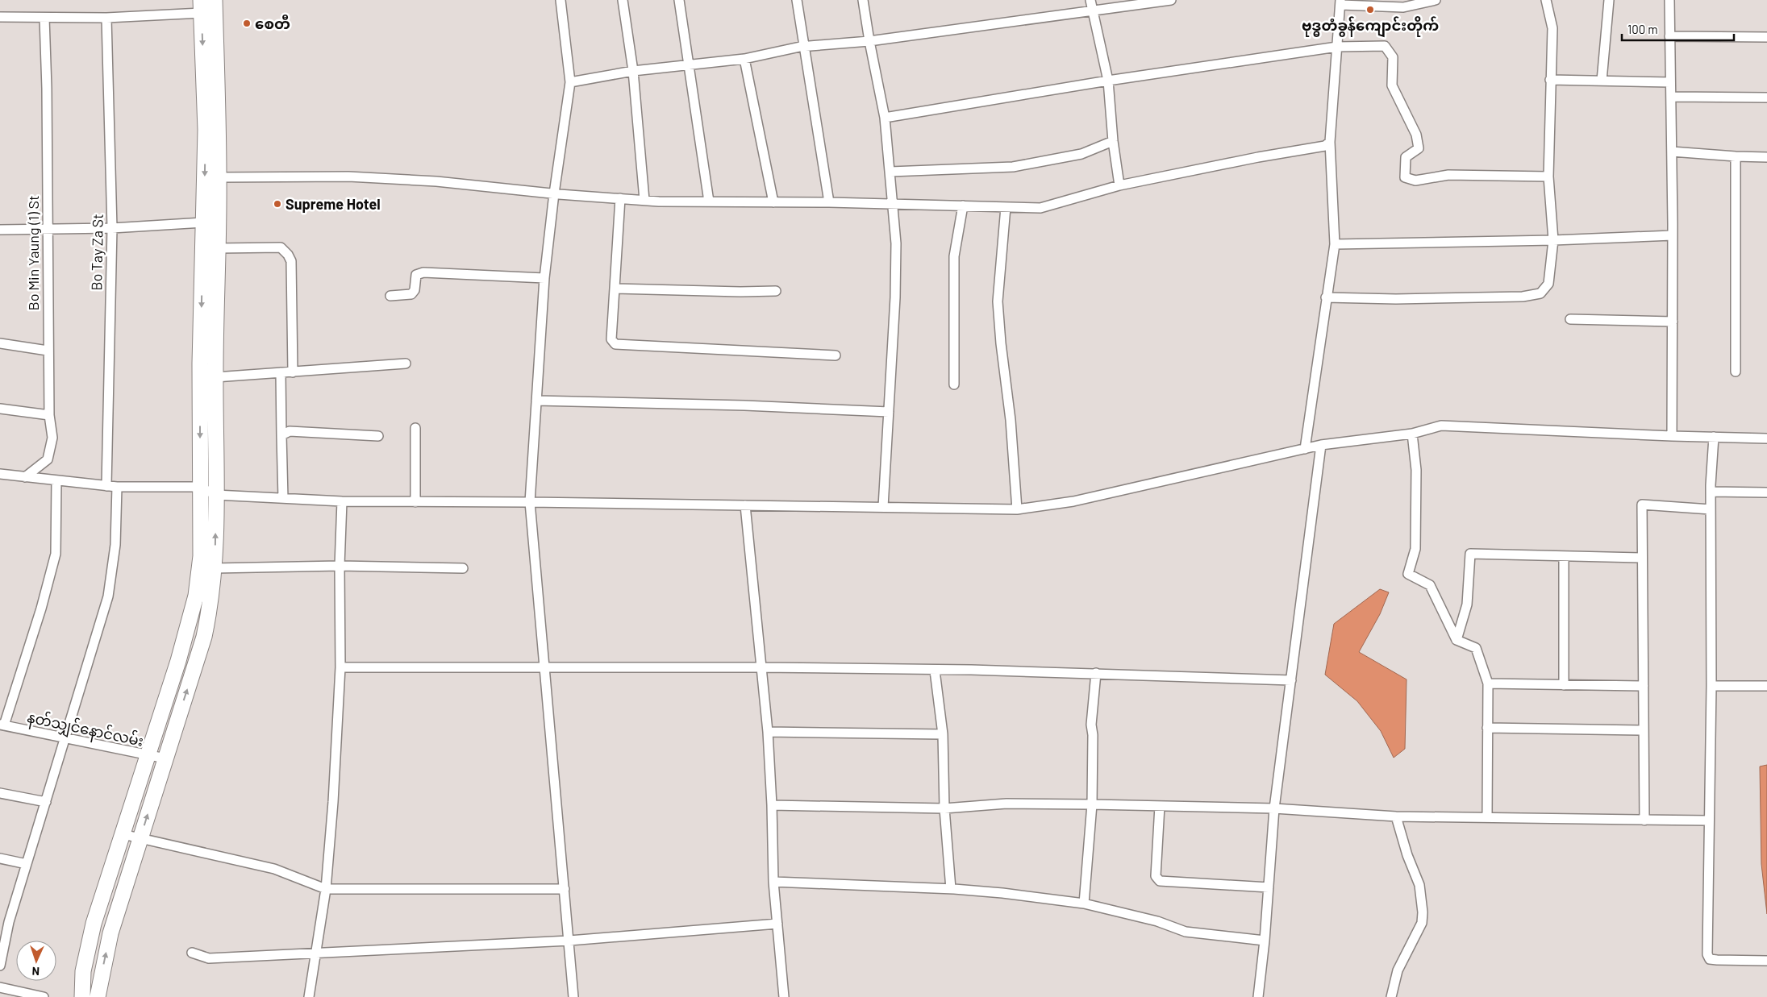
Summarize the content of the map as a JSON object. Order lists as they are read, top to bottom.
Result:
{
  "streets": {
    "street": ["Bo Tay Za St", "Bo Min Yaung (1) St", "နတ်သျှင်နောင်လမ်း"]
  },
  "places": ["ဗုဒ္ဓတံခွန်ကျောင်းတိုက်", "စေတီ", "Supreme Hotel"],
  "scale_bar": "100 m",
  "north": "bottom"
}
